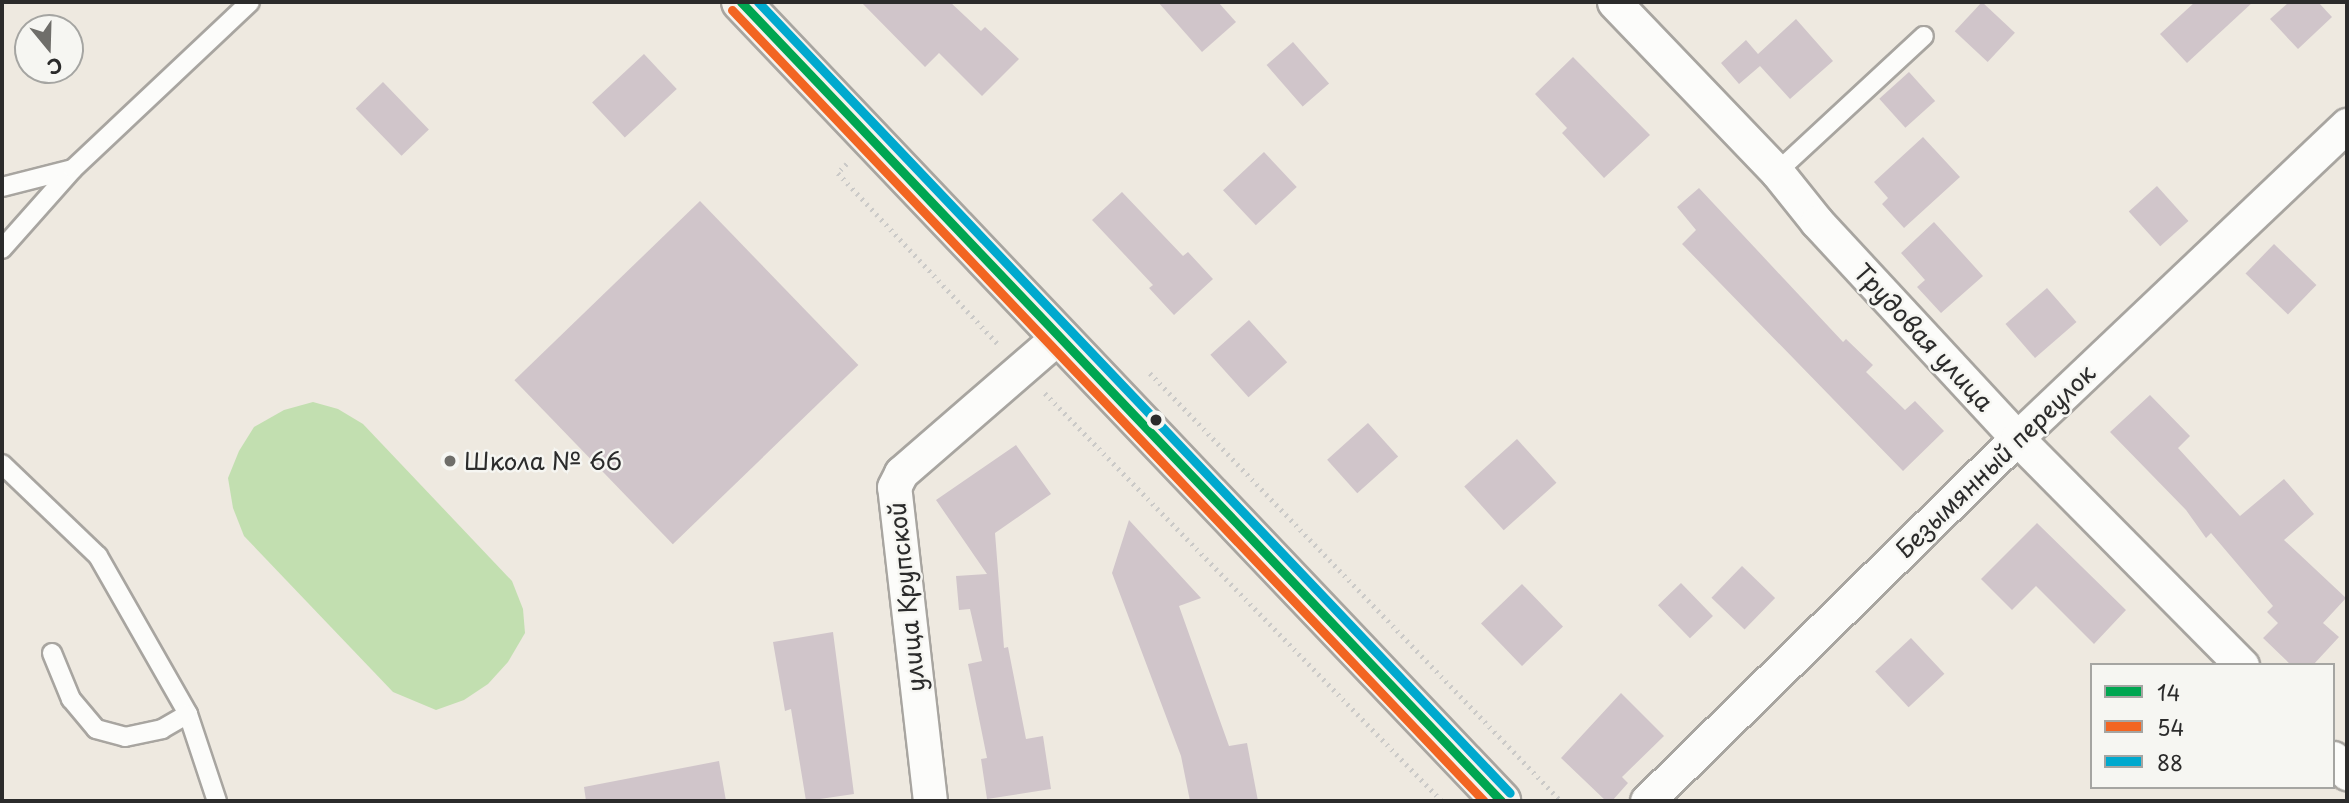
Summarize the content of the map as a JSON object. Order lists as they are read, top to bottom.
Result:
{
  "streets": {
    "street": ["Трудовая улица", "Безымянный переулок", "улица Крупской"]
  },
  "crossings": [
    ["Трудовая улица", "Безымянный переулок"]
  ],
  "places": ["Школа № 66"],
  "lines": ["transit line 14", "transit line 88", "transit line 54"],
  "legend": ["14", "54", "88"],
  "north": "bottom"
}
